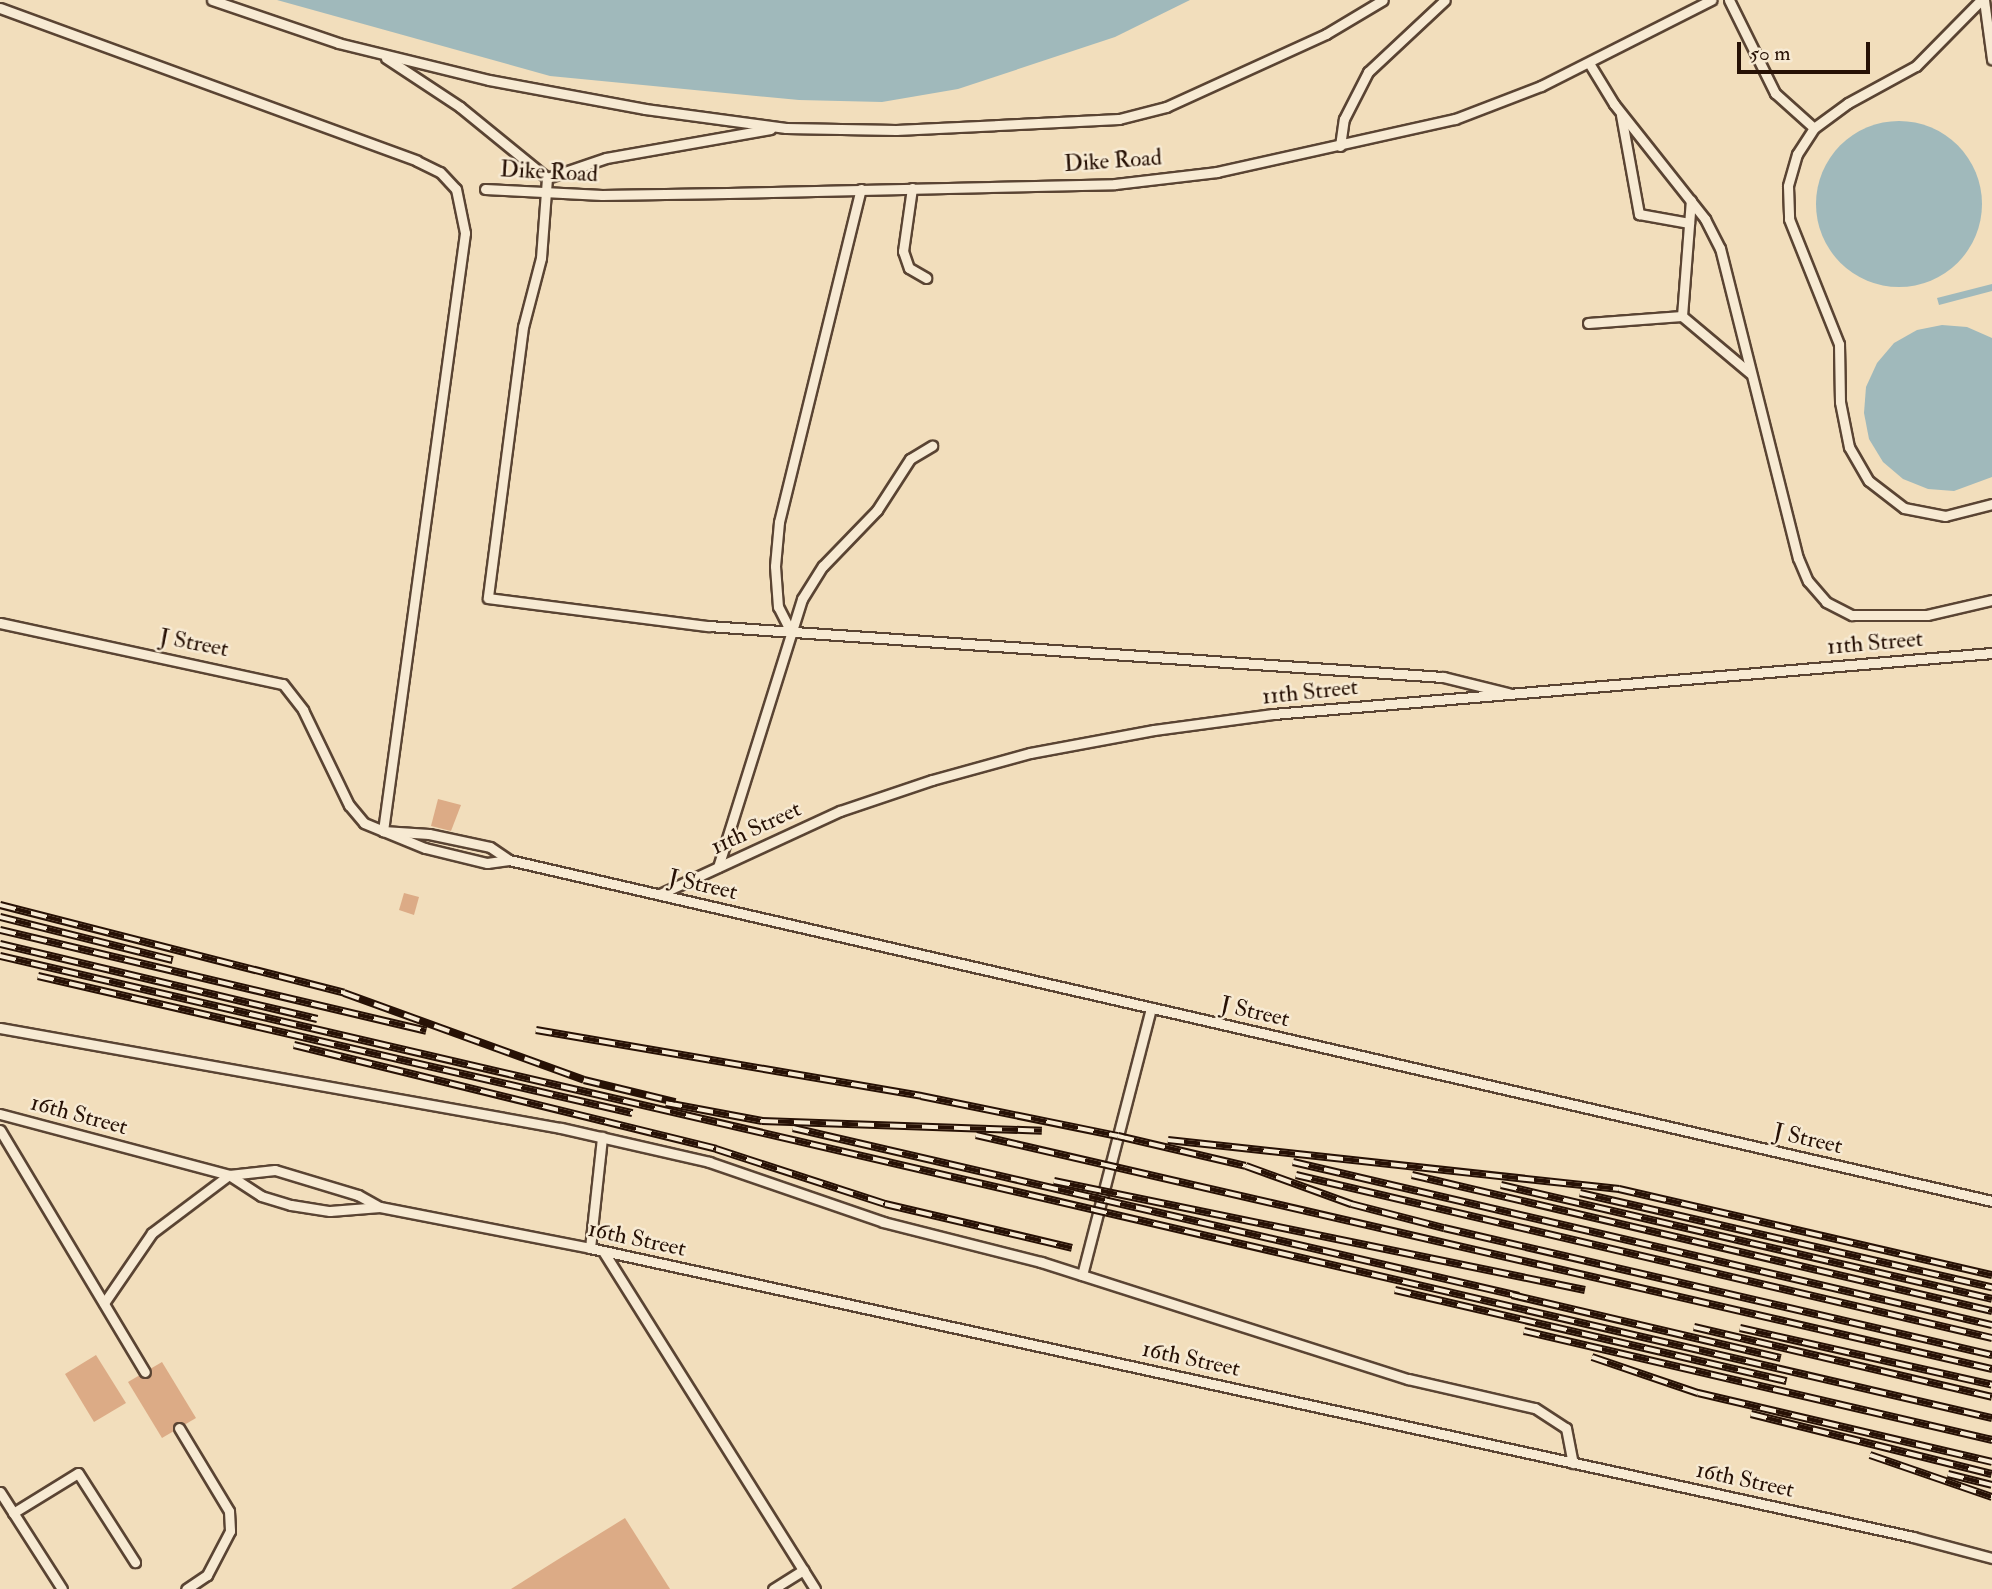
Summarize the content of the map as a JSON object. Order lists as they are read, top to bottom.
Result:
{
  "streets": {
    "lane": [
      "Dike Road",
      "J Street",
      "11th Street",
      "16th Street"
    ]
  },
  "crossings": [
    ["J Street", "11th Street"]
  ],
  "scale_bar": "50 m"
}
